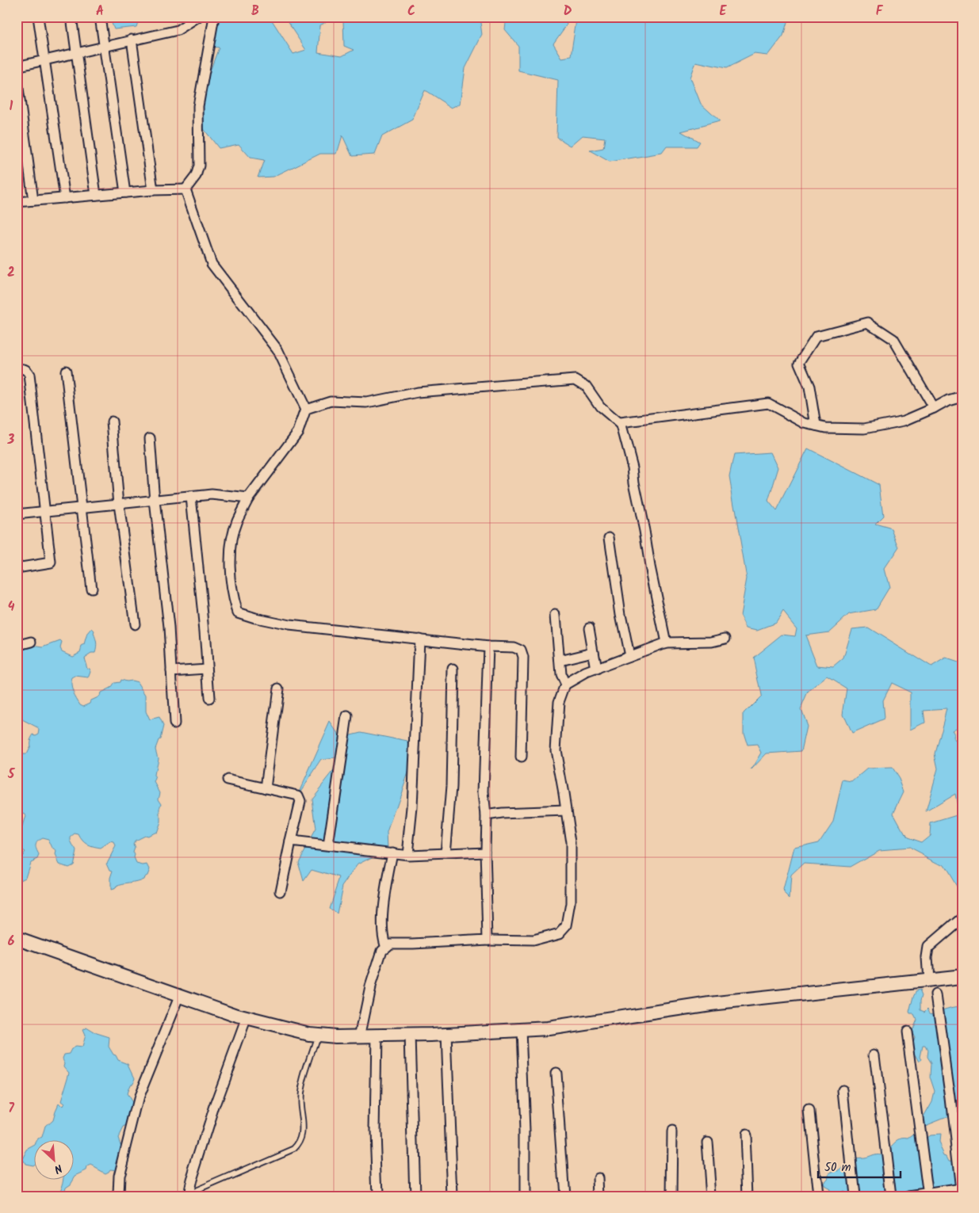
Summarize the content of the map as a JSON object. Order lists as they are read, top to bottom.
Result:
{
  "scale_bar": "50 m",
  "north": "bottom right",
  "grid": {
    "columns": [
      "A",
      "B",
      "C",
      "D",
      "E",
      "F"
    ],
    "rows": [
      "1",
      "2",
      "3",
      "4",
      "5",
      "6",
      "7"
    ]
  }
}
